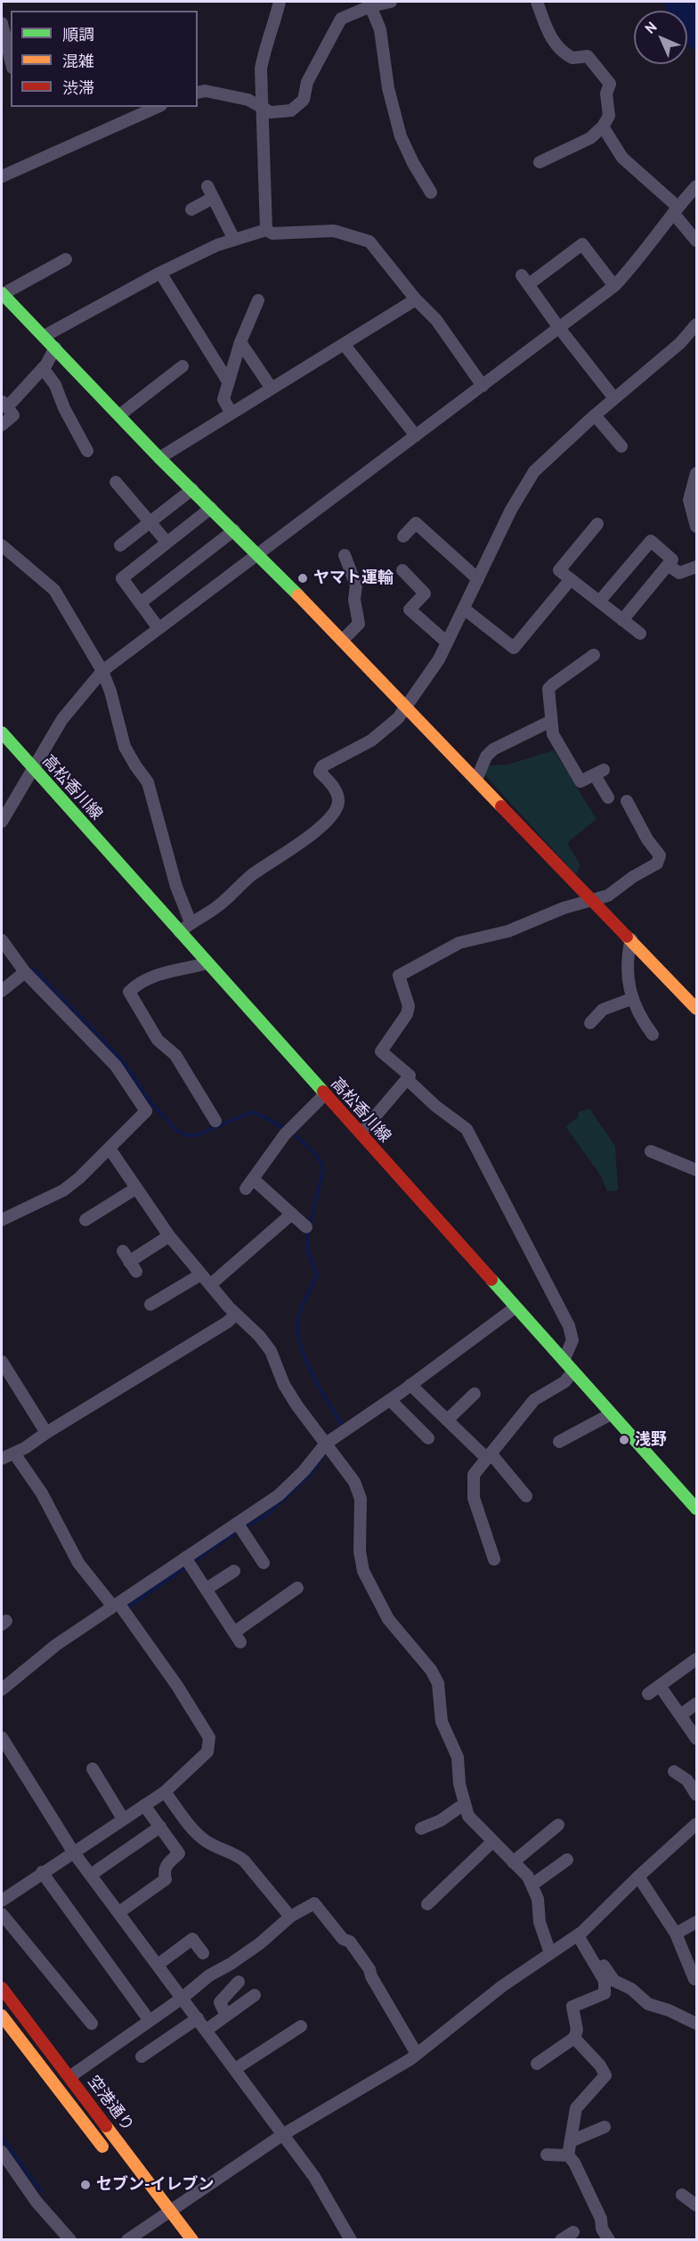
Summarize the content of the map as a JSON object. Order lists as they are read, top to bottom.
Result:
{
  "streets": {
    "main road": ["高松香川線", "空港通り"]
  },
  "places": ["ヤマト運輸", "浅野", "セブン-イレブン"],
  "legend": ["順調", "混雑", "渋滞"],
  "north": "top left"
}
